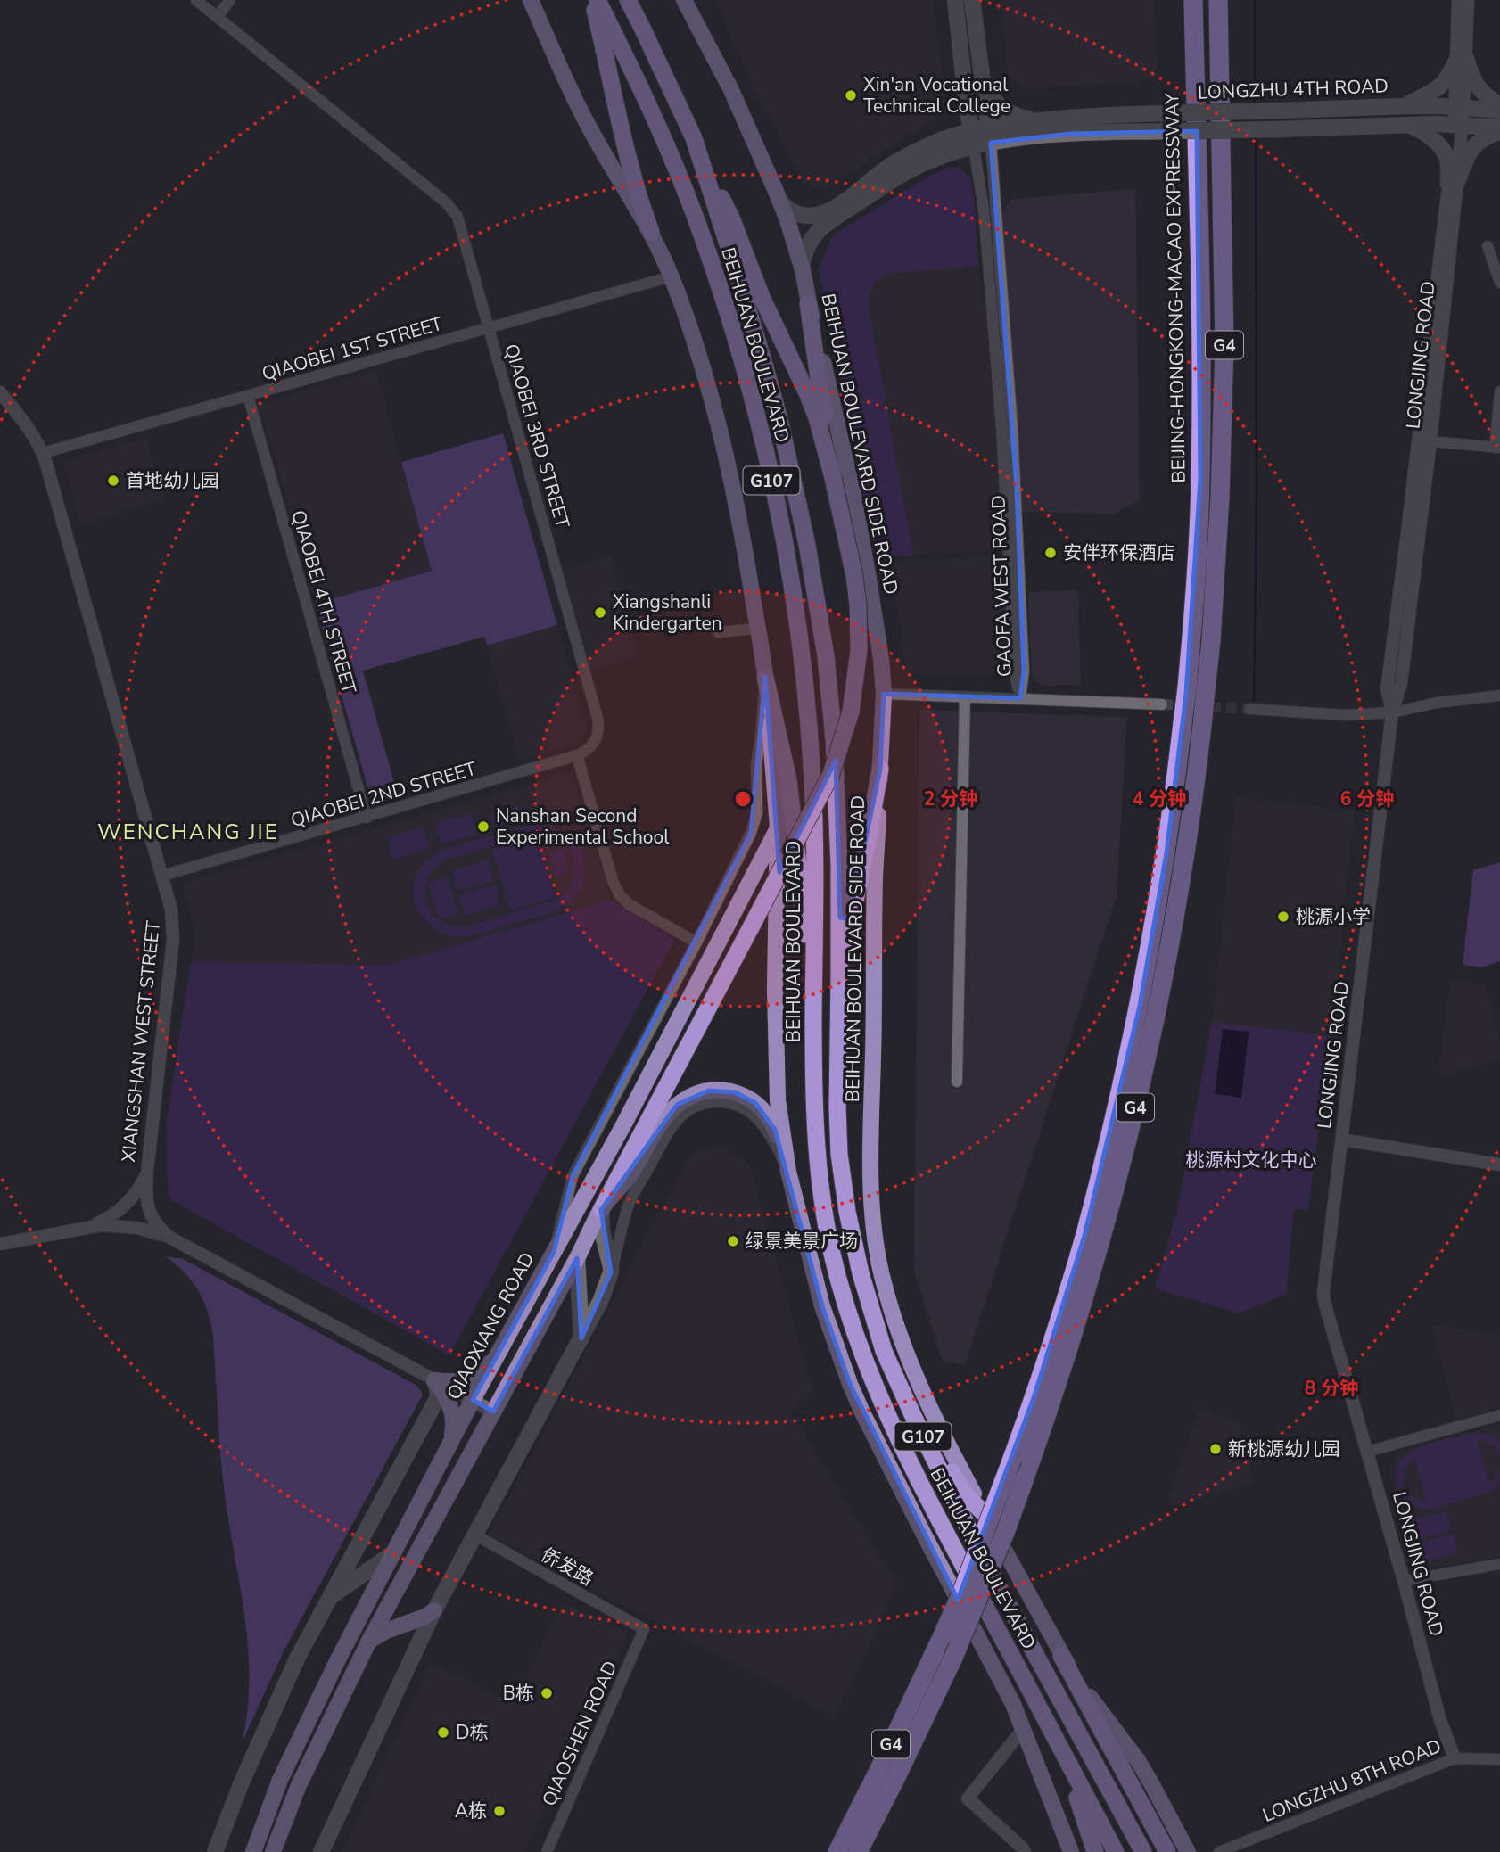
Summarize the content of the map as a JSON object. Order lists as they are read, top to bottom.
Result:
{
  "streets": {
    "highway": [
      "BEIJING-HONGKONG-MACAO EXPRESSWAY",
      "BEIHUAN BOULEVARD",
      "G4",
      "G107"
    ],
    "main road": ["LONGZHU 4TH ROAD", "BEIHUAN BOULEVARD SIDE ROAD", "QIAOXIANG ROAD"],
    "street": [
      "QIAOBEI 1ST STREET",
      "LONGJING ROAD",
      "QIAOBEI 3RD STREET",
      "GAOFA WEST ROAD",
      "QIAOBEI 4TH STREET",
      "QIAOBEI 2ND STREET",
      "XIANGSHAN WEST STREET",
      "侨发路",
      "QIAOSHEN ROAD",
      "LONGZHU 8TH ROAD"
    ]
  },
  "crossings": [
    ["LONGZHU 4TH ROAD", "LONGJING ROAD"],
    ["LONGZHU 4TH ROAD", "BEIHUAN BOULEVARD SIDE ROAD"],
    ["LONGZHU 4TH ROAD", "GAOFA WEST ROAD"],
    ["QIAOBEI 1ST STREET", "QIAOBEI 3RD STREET"],
    ["QIAOBEI 1ST STREET", "QIAOBEI 4TH STREET"],
    ["QIAOBEI 1ST STREET", "XIANGSHAN WEST STREET"],
    ["LONGJING ROAD", "LONGZHU 8TH ROAD"],
    ["QIAOBEI 3RD STREET", "QIAOBEI 2ND STREET"],
    ["QIAOBEI 4TH STREET", "QIAOBEI 2ND STREET"],
    ["QIAOBEI 2ND STREET", "XIANGSHAN WEST STREET"],
    ["XIANGSHAN WEST STREET", "QIAOXIANG ROAD"],
    ["侨发路", "QIAOSHEN ROAD"]
  ],
  "districts": ["WENCHANG JIE"],
  "parks": ["桃源村文化中心"],
  "places": [
    "Xin'an Vocational Technical College",
    "首地幼儿园",
    "安伴环保酒店",
    "Xiangshanli Kindergarten",
    "Nanshan Second Experimental School",
    "桃源小学",
    "绿景美景广场",
    "新桃源幼儿园",
    "B栋",
    "D栋",
    "A栋"
  ],
  "rings": [
    "2 分钟",
    "4 分钟",
    "6 分钟",
    "8 分钟"
  ]
}
